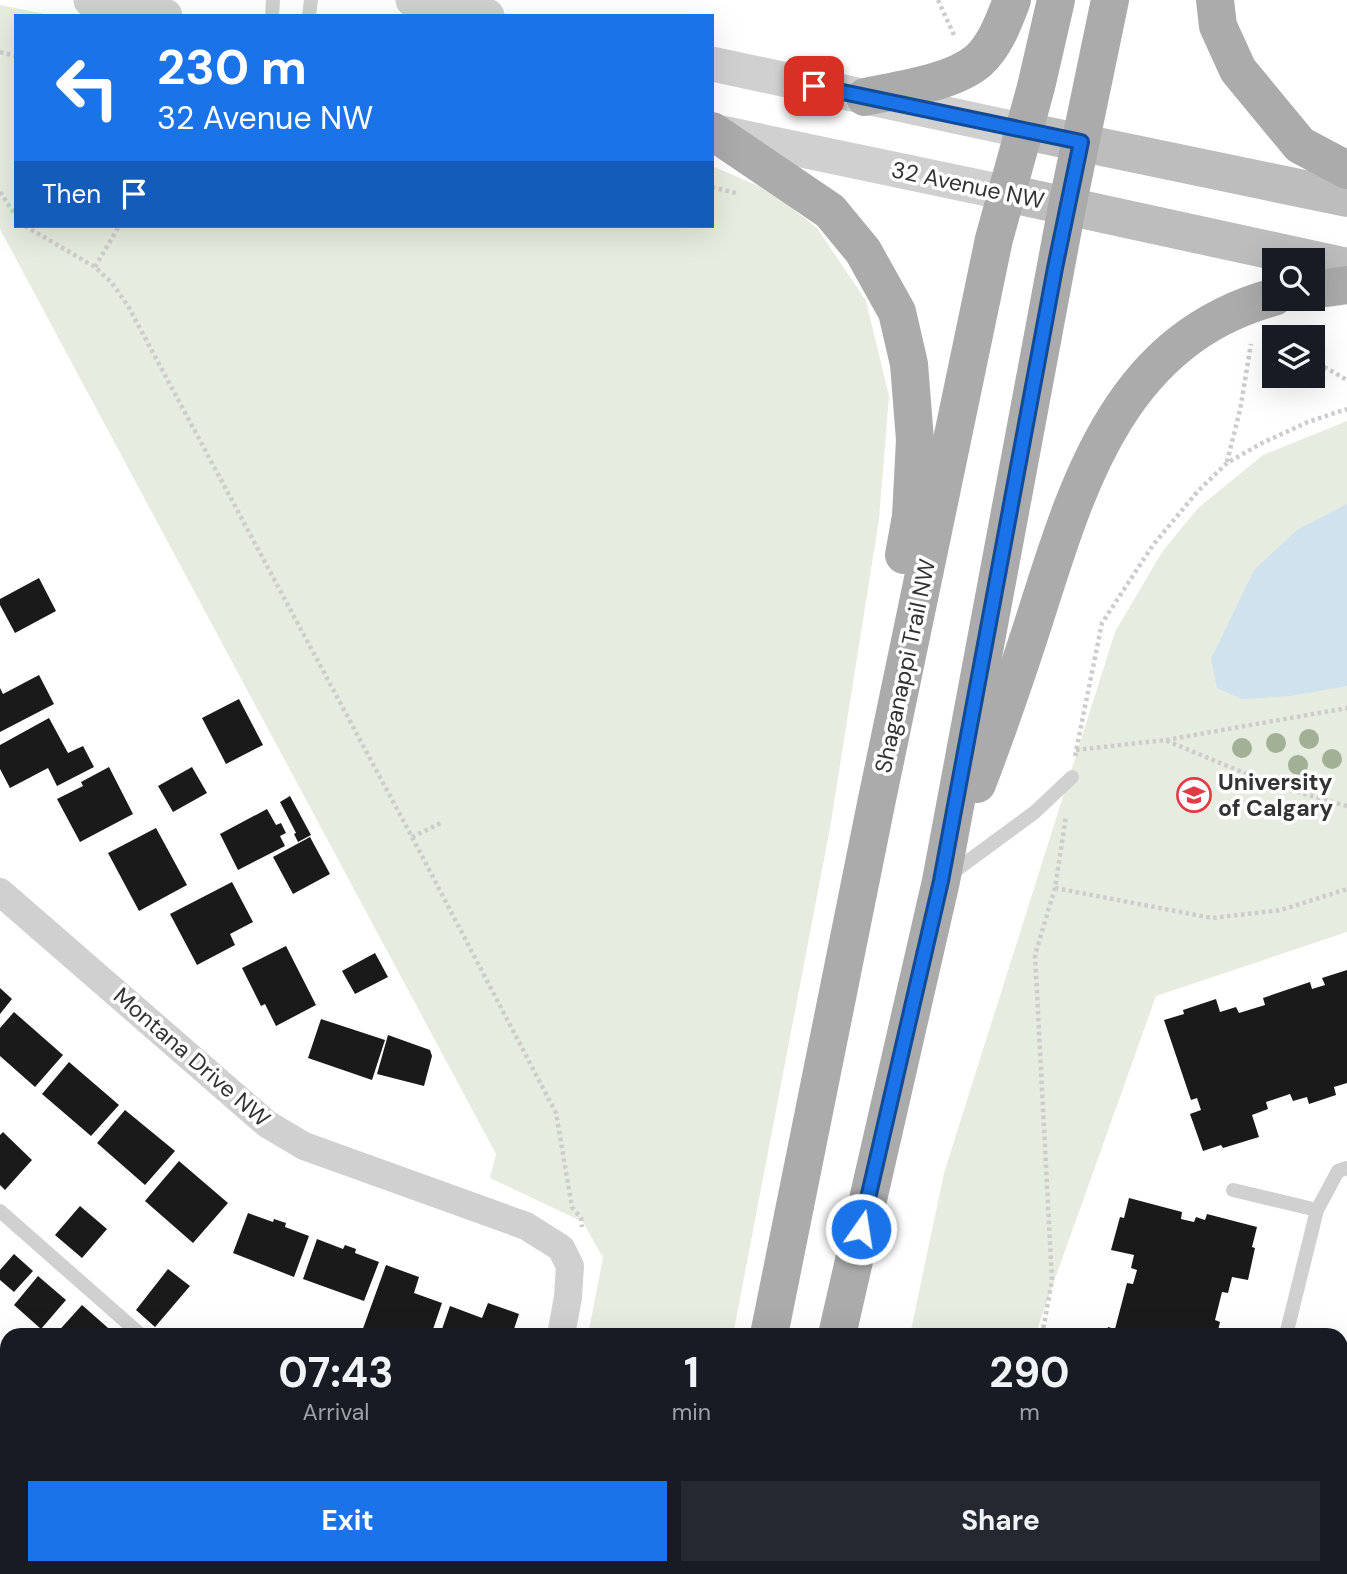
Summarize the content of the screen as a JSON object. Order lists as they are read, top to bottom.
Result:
{
  "streets": {
    "main road": ["32 Avenue NW", "Shaganappi Trail NW"],
    "street": ["Montana Drive NW"]
  },
  "crossings": [
    ["32 Avenue NW", "Shaganappi Trail NW"]
  ],
  "places": {
    "school or university": ["University of Calgary"]
  },
  "page": {
    "turn": ["230 m", "32 Avenue NW"],
    "then": "Then",
    "eta": [
      "07:43",
      "Arrival",
      "1",
      "min",
      "290",
      "m"
    ],
    "buttons": ["Exit", "Share"]
  }
}
